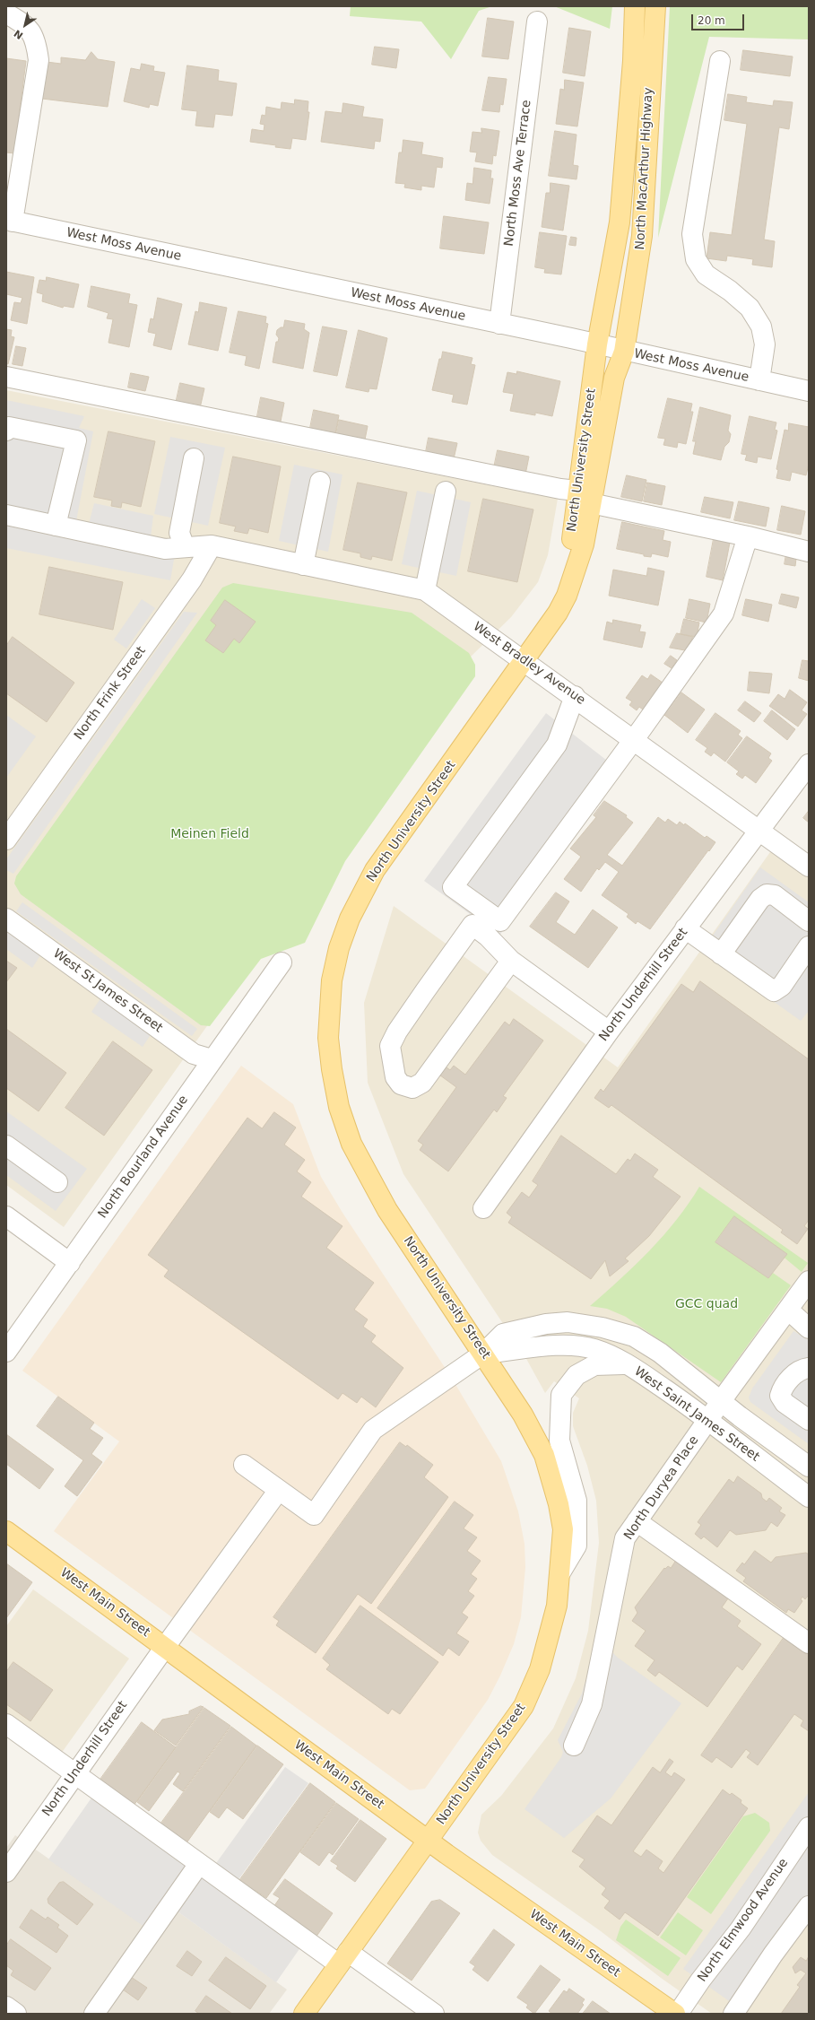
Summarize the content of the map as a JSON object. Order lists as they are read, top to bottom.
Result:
{
  "streets": {
    "main road": ["North MacArthur Highway", "North University Street", "West Main Street"],
    "street": [
      "North Moss Ave Terrace",
      "West Moss Avenue",
      "West Bradley Avenue",
      "North Frink Street",
      "North Underhill Street",
      "West St James Street",
      "North Bourland Avenue",
      "West Saint James Street",
      "North Duryea Place",
      "North Elmwood Avenue"
    ]
  },
  "crossings": [
    ["North MacArthur Highway", "West Moss Avenue"],
    ["North MacArthur Highway", "North University Street"],
    ["North Moss Ave Terrace", "West Moss Avenue"],
    ["West Moss Avenue", "North University Street"],
    ["North University Street", "West Bradley Avenue"],
    ["North University Street", "West Saint James Street"],
    ["North University Street", "West Main Street"],
    ["West Bradley Avenue", "North Frink Street"],
    ["West Bradley Avenue", "North Underhill Street"],
    ["North Underhill Street", "West Main Street"],
    ["West St James Street", "North Bourland Avenue"],
    ["West Saint James Street", "North Duryea Place"],
    ["West Main Street", "North Elmwood Avenue"]
  ],
  "parks": ["Meinen Field", "GCC quad"],
  "scale_bar": "20 m",
  "north": "bottom left"
}
